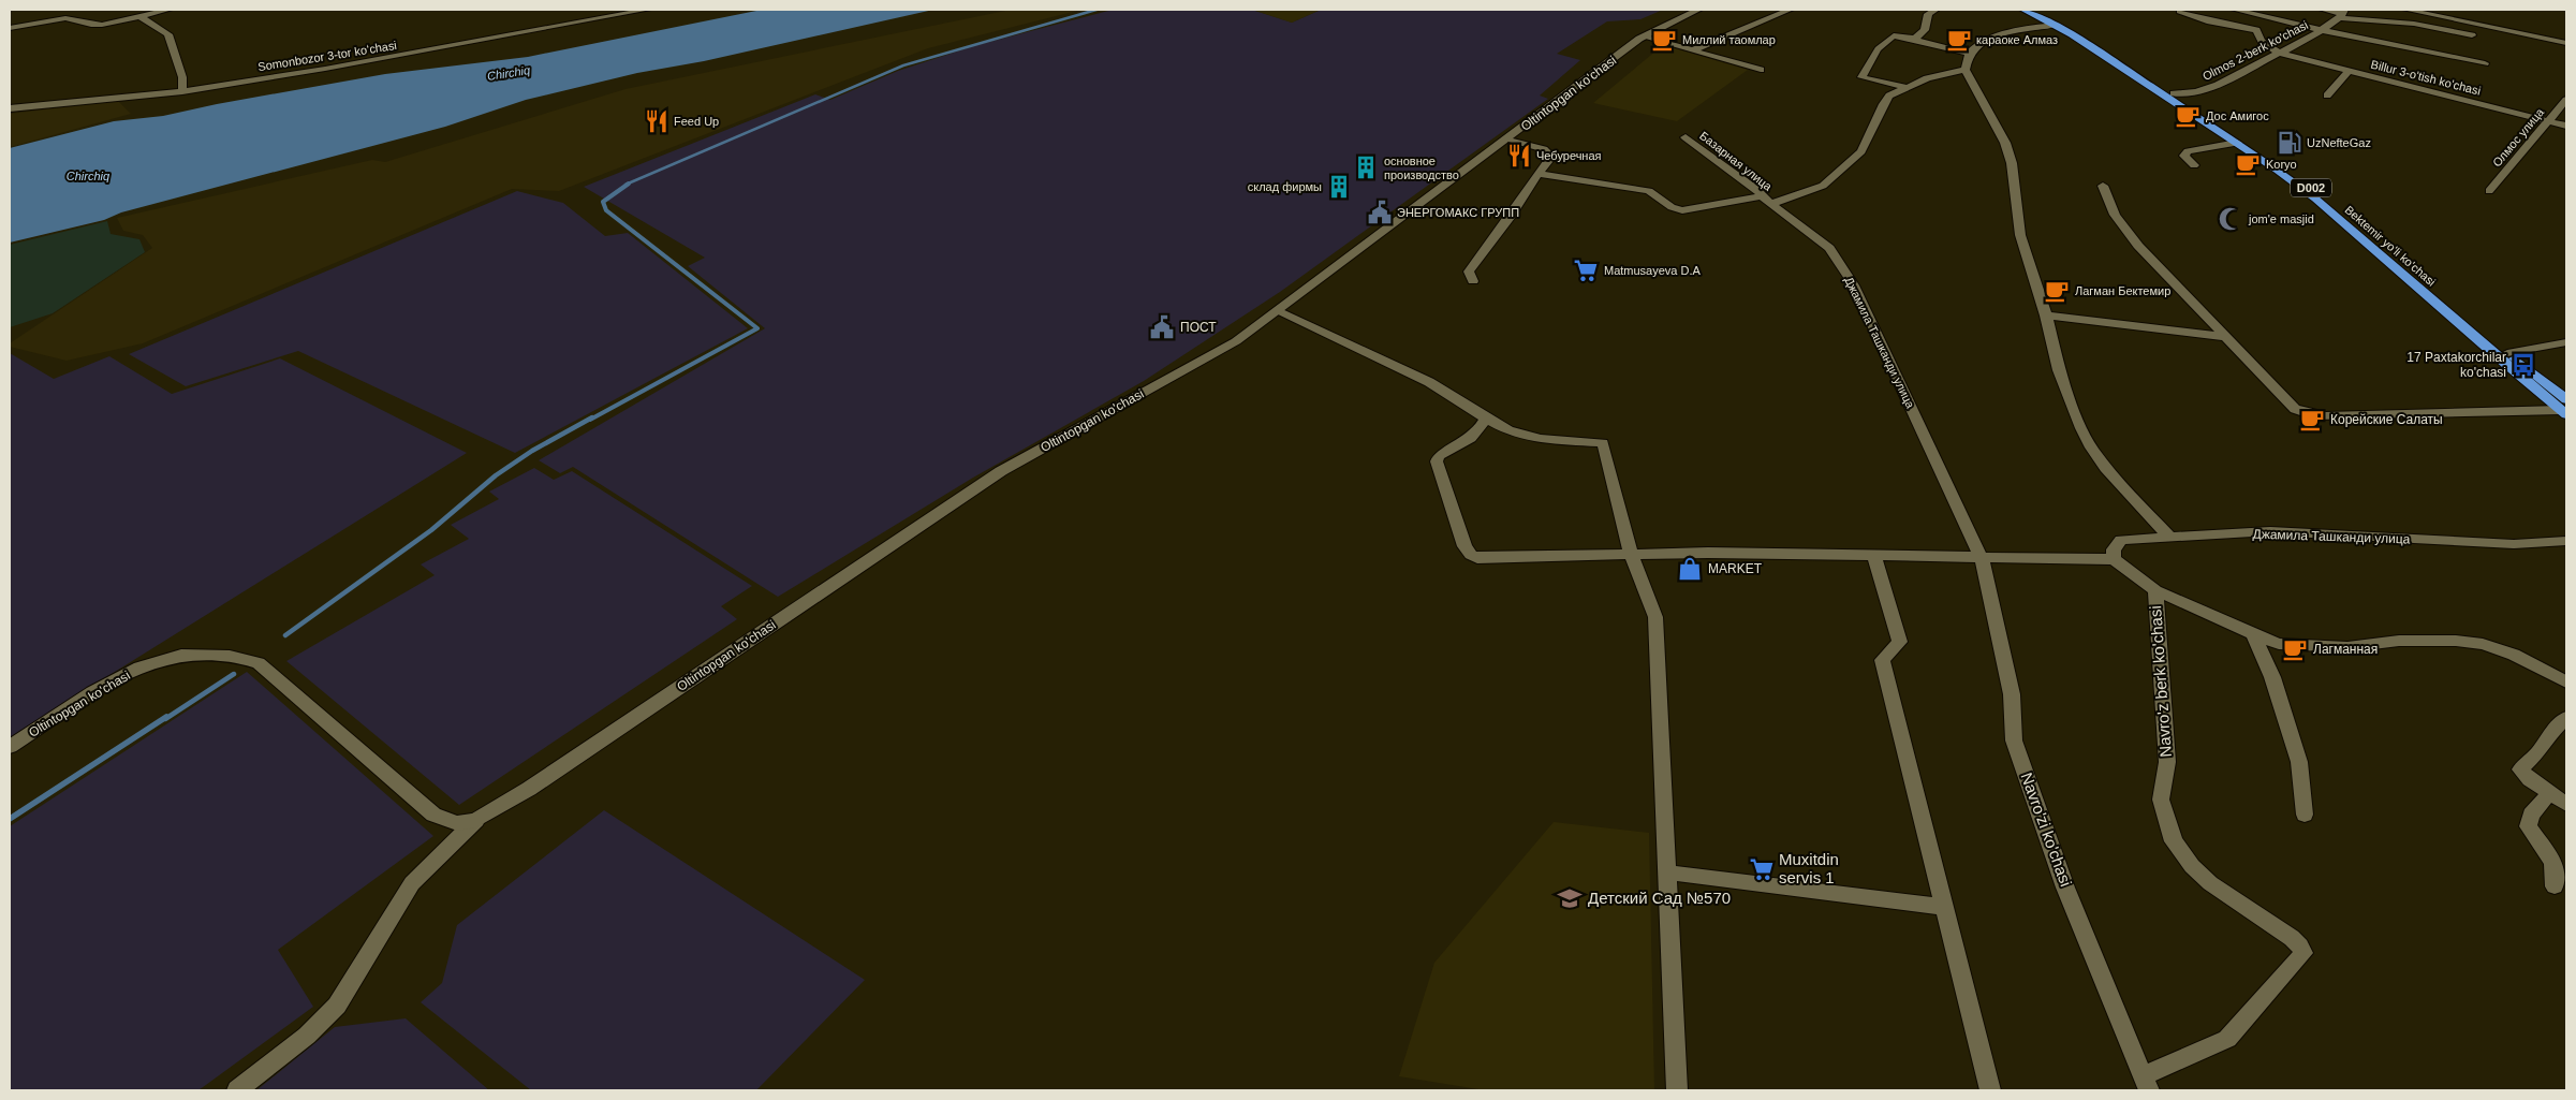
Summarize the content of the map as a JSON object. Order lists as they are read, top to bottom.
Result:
{
  "streets": {
    "highway": ["D002", "Bektemir yo'li ko'chasi"],
    "street": [
      "Olmos 2-berk ko'chasi",
      "Somonbozor 3-tor koʻchasi",
      "Billur 3-o'tish ko'chasi",
      "Oltintopgan ko'chasi",
      "Олмос улица",
      "Базарная улица",
      "Джамила Ташканди улица",
      "Navro'z berk ko'chasi",
      "Navro'zi ko'chasi"
    ]
  },
  "crossings": [
    ["Olmos 2-berk ko'chasi", "Billur 3-o'tish ko'chasi"],
    ["Olmos 2-berk ko'chasi", "Bektemir yo'li ko'chasi"],
    ["Billur 3-o'tish ko'chasi", "Олмос улица"],
    ["Базарная улица", "Джамила Ташканди улица"],
    ["Джамила Ташканди улица", "Navro'zi ko'chasi"],
    ["Navro'z berk ko'chasi", "Navro'zi ko'chasi"]
  ],
  "water": ["Chirchiq"],
  "places": {
    "cafe": [
      "Миллий таомлар",
      "караоке Алмаз",
      "Дос Амигос",
      "Koryo",
      "Лагман Бектемир",
      "Корейские Салаты",
      "Лагманная"
    ],
    "restaurant": ["Feed Up", "Чебуречная"],
    "fuel station": ["UzNefteGaz"],
    "building": ["основное производство", "склад фирмы"],
    "public building": ["ЭНЕРГОМАКС ГРУПП", "ПОСТ"],
    "mosque": ["jom'e masjid"],
    "supermarket": ["Matmusayeva D.A", "Muxitdin servis 1"],
    "bus stop": ["17 Paxtakorchilar ko'chasi"],
    "shop": ["MARKET"],
    "school or university": ["Детский Сад №570"]
  }
}
